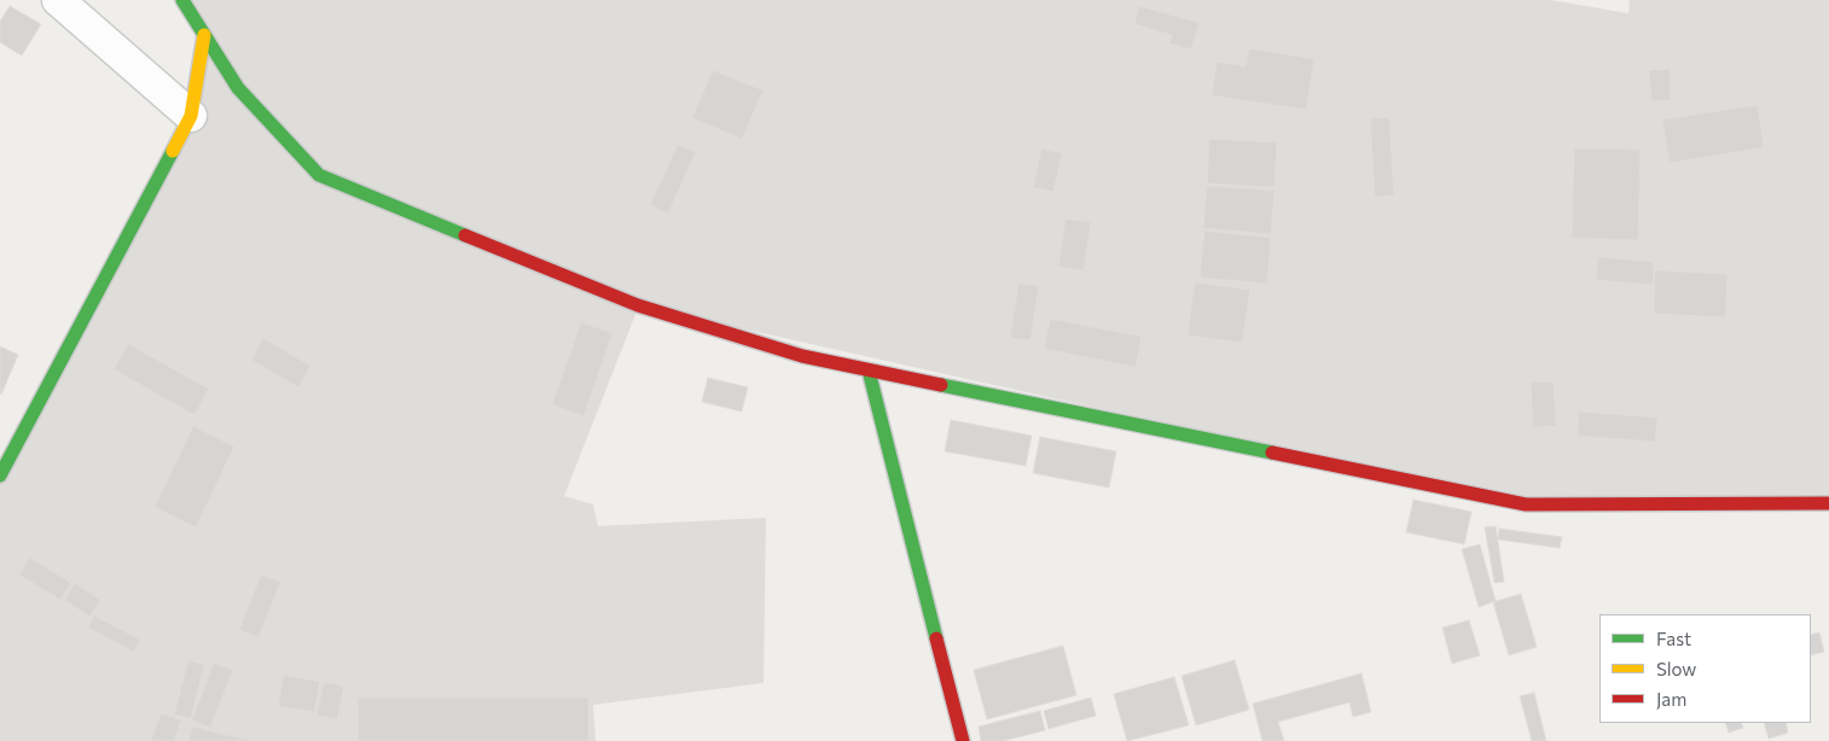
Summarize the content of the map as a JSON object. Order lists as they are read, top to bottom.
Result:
{
  "legend": ["Fast", "Slow", "Jam"]
}
